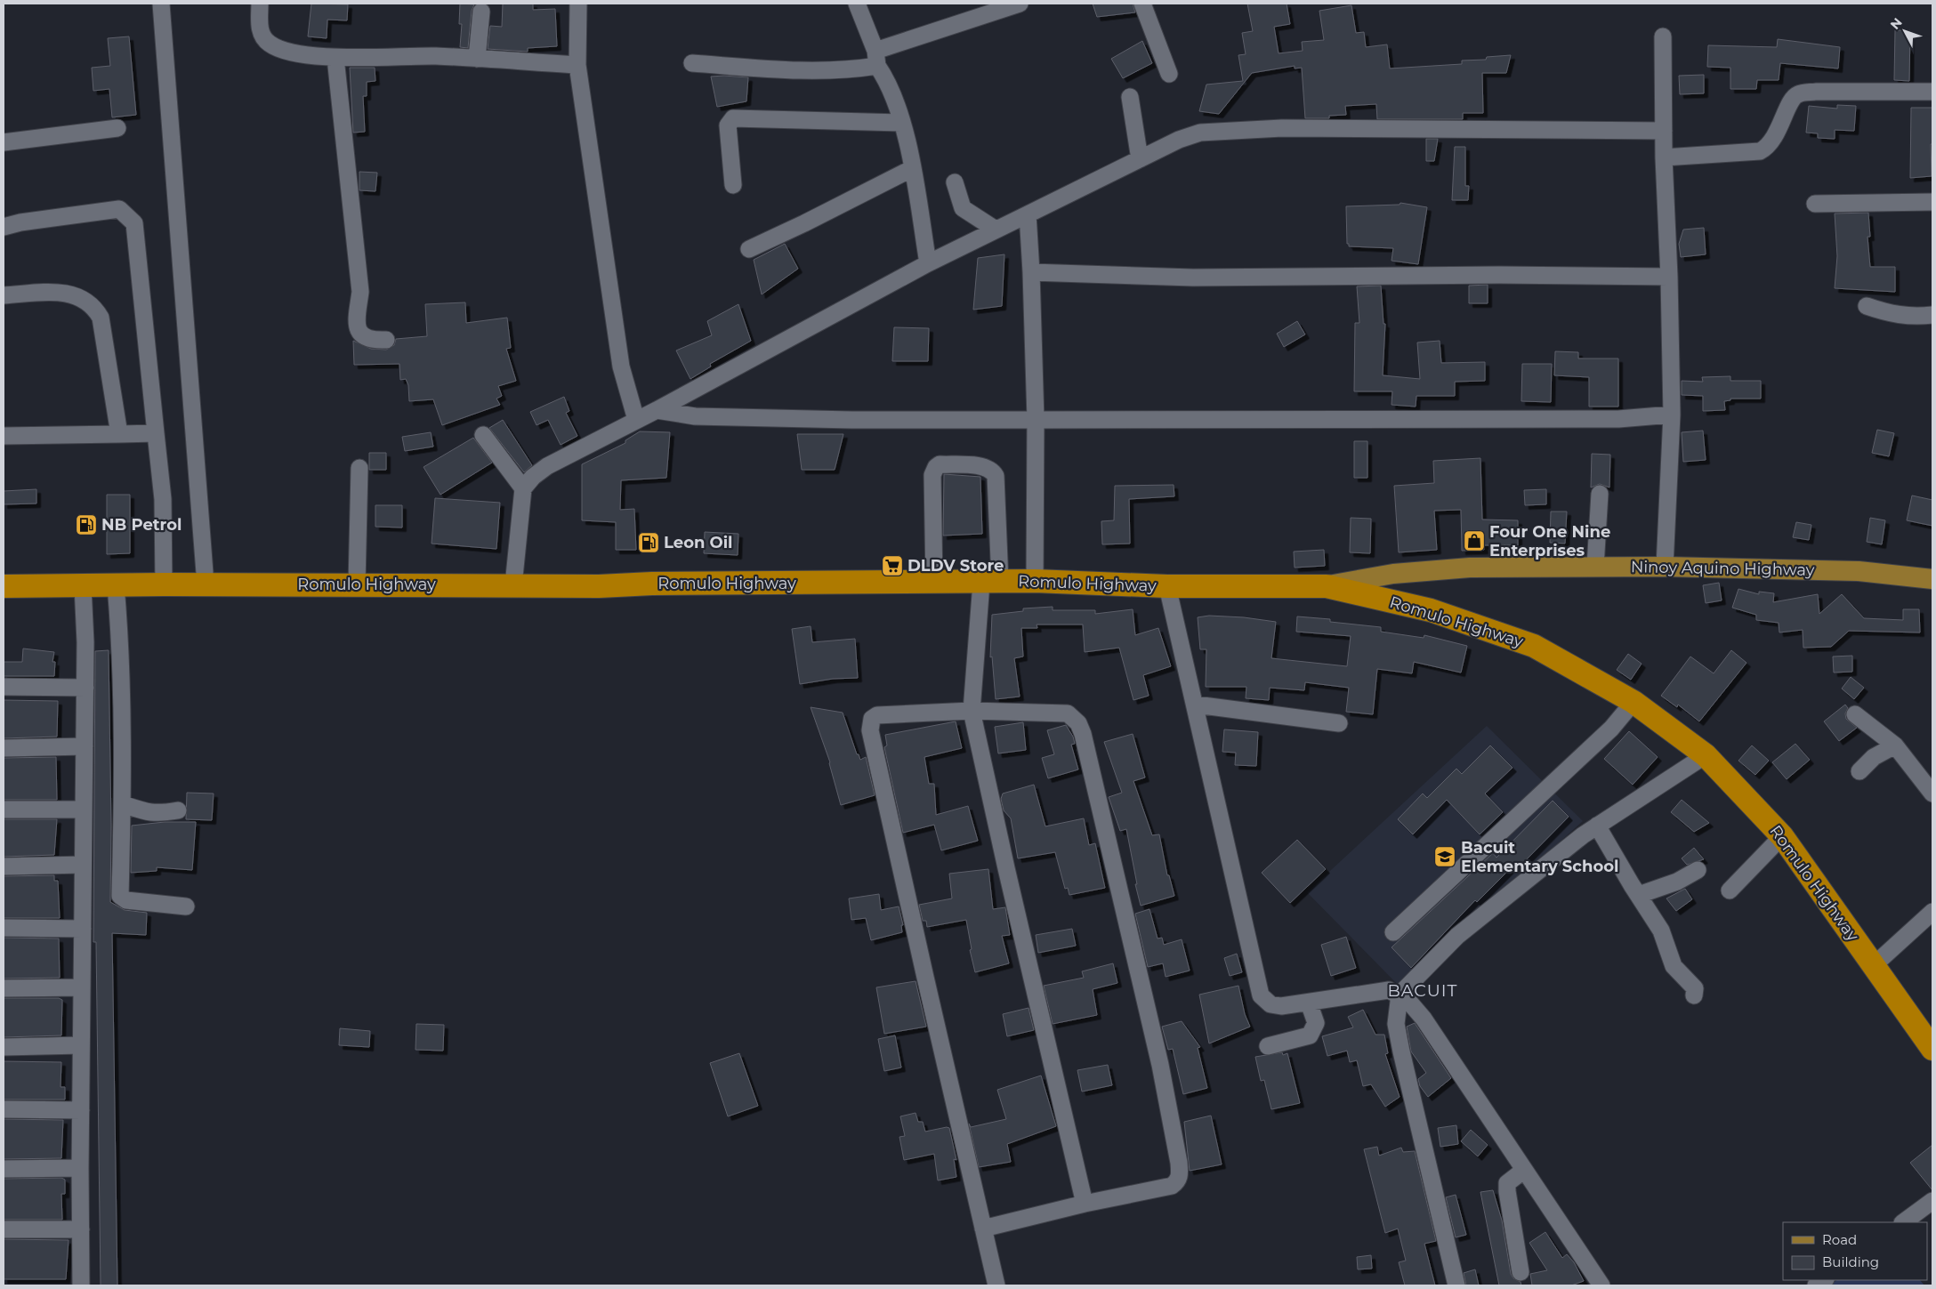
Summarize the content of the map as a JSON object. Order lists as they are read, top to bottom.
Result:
{
  "streets": {
    "highway": ["Romulo Highway"],
    "main road": ["Ninoy Aquino Highway"]
  },
  "crossings": [
    ["Ninoy Aquino Highway", "Romulo Highway"]
  ],
  "districts": ["BACUIT"],
  "places": {
    "fuel station": ["NB Petrol", "Leon Oil"],
    "shop": ["Four One Nine Enterprises"],
    "supermarket": ["DLDV Store"],
    "school or university": ["Bacuit Elementary School"]
  },
  "legend": ["Road", "Building"],
  "north": "top left"
}
